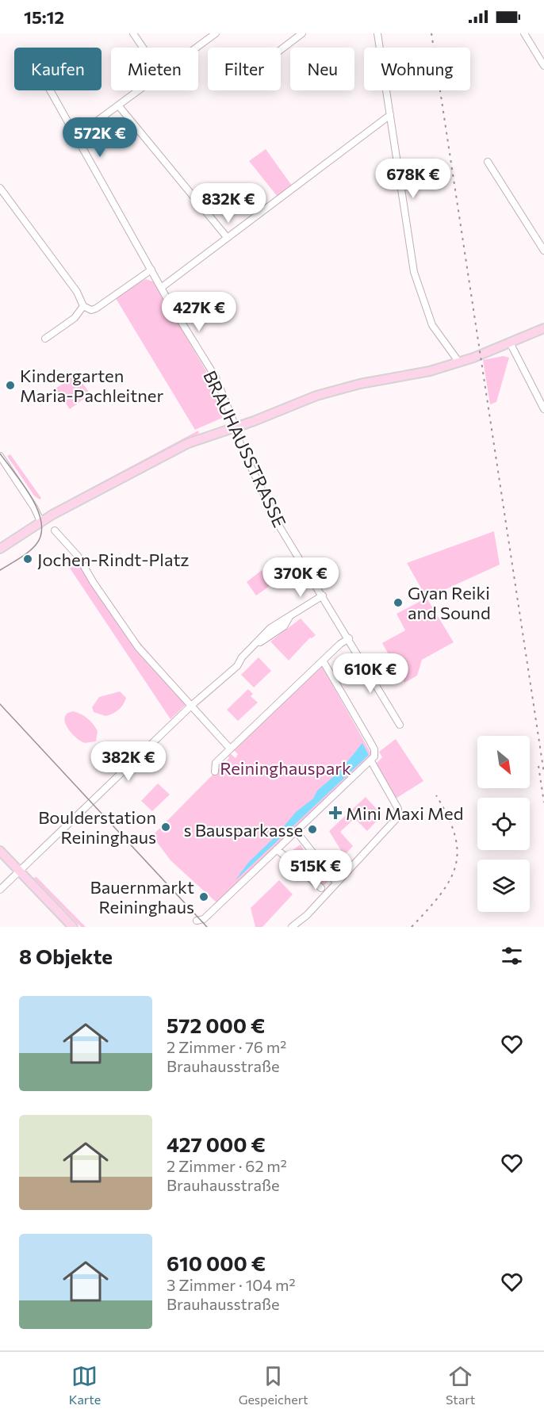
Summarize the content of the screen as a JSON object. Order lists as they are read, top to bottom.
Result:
{
  "streets": {
    "street": ["BRAUHAUSSTRASSE"]
  },
  "parks": ["Reininghauspark"],
  "places": {
    "other": [
      "Kindergarten Maria-Pachleitner",
      "Jochen-Rindt-Platz",
      "Gyan Reiki and Sound",
      "Boulderstation Reininghaus",
      "s Bausparkasse",
      "Bauernmarkt Reininghaus"
    ],
    "health": ["Mini Maxi Med"]
  },
  "north": "bottom right",
  "page": {
    "status": "15:12",
    "chip": [
      "Kaufen",
      "Mieten",
      "Filter",
      "Neu",
      "Wohnung"
    ],
    "price": [
      "572K €",
      "678K €",
      "832K €",
      "427K €",
      "370K €",
      "610K €",
      "382K €",
      "515K €"
    ],
    "heading": "8 Objekte",
    "list": [
      {
        "name": "572 000 €",
        "note": "2 Zimmer · 76 m² · Brauhausstraße"
      },
      {
        "name": "427 000 €",
        "note": "2 Zimmer · 62 m² · Brauhausstraße"
      },
      {
        "name": "610 000 €",
        "note": "3 Zimmer · 104 m² · Brauhausstraße"
      }
    ],
    "tabs": ["Karte", "Gespeichert", "Start"]
  }
}
